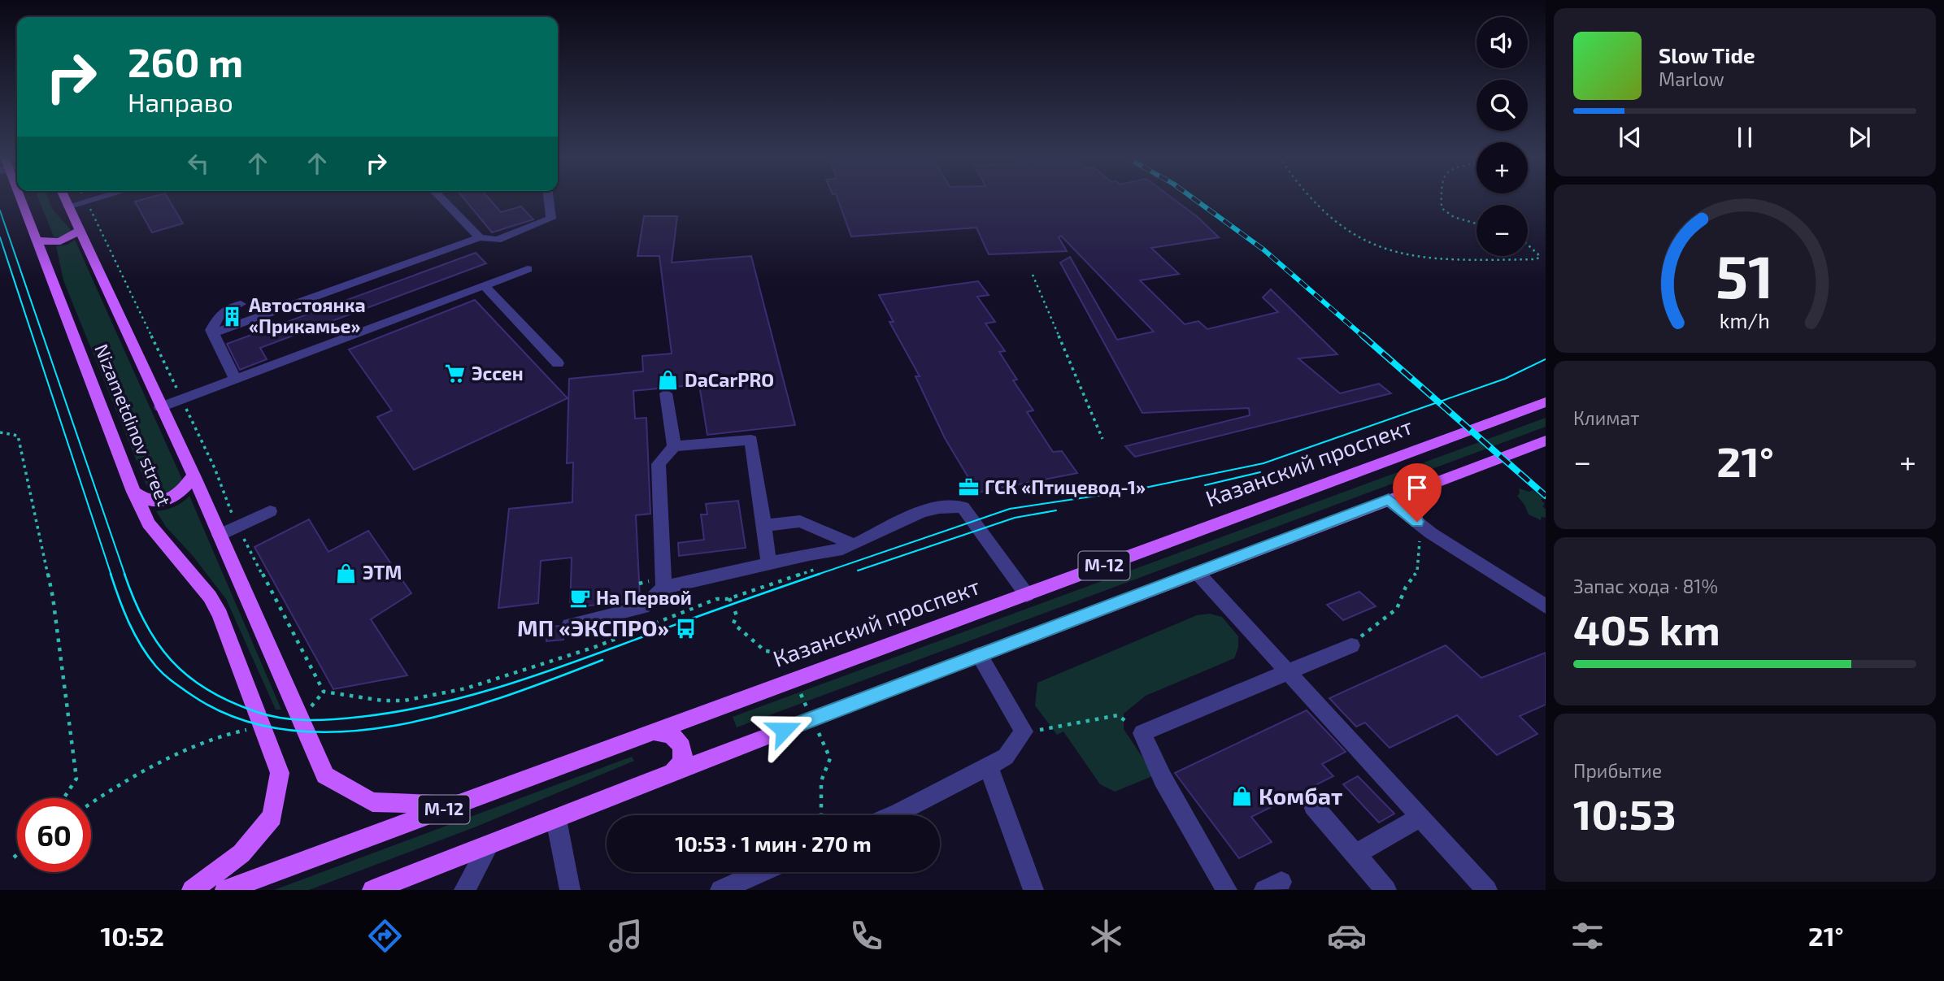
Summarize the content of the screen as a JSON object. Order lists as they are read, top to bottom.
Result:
{
  "streets": {
    "main road": ["Nizametdinov street", "Казанский проспект", "М-12"]
  },
  "crossings": [
    ["Nizametdinov street", "Казанский проспект"]
  ],
  "places": {
    "building": ["Автостоянка «Прикамье»"],
    "supermarket": ["Эссен"],
    "shop": ["DaCarPRO", "ЭТМ", "Комбат"],
    "office": ["ГСК «Птицевод-1»"],
    "cafe": ["На Первой"],
    "bus stop": ["МП «ЭКСПРО»"]
  },
  "page": {
    "map_buttons": ["+", "−"],
    "turn": ["260 m", "Направо"],
    "song": ["Slow Tide", "Marlow"],
    "tile": [
      "Климат",
      ["Запас хода · 81%", "405 km"],
      ["Прибытие", "10:53"]
    ],
    "heat": ["−", "21°", "+"],
    "limit": "60",
    "trip": "10:53 · 1 мин · 270 m",
    "tabs": ["10:52", "21°"],
    "gauge": ["51", "km/h"]
  }
}
